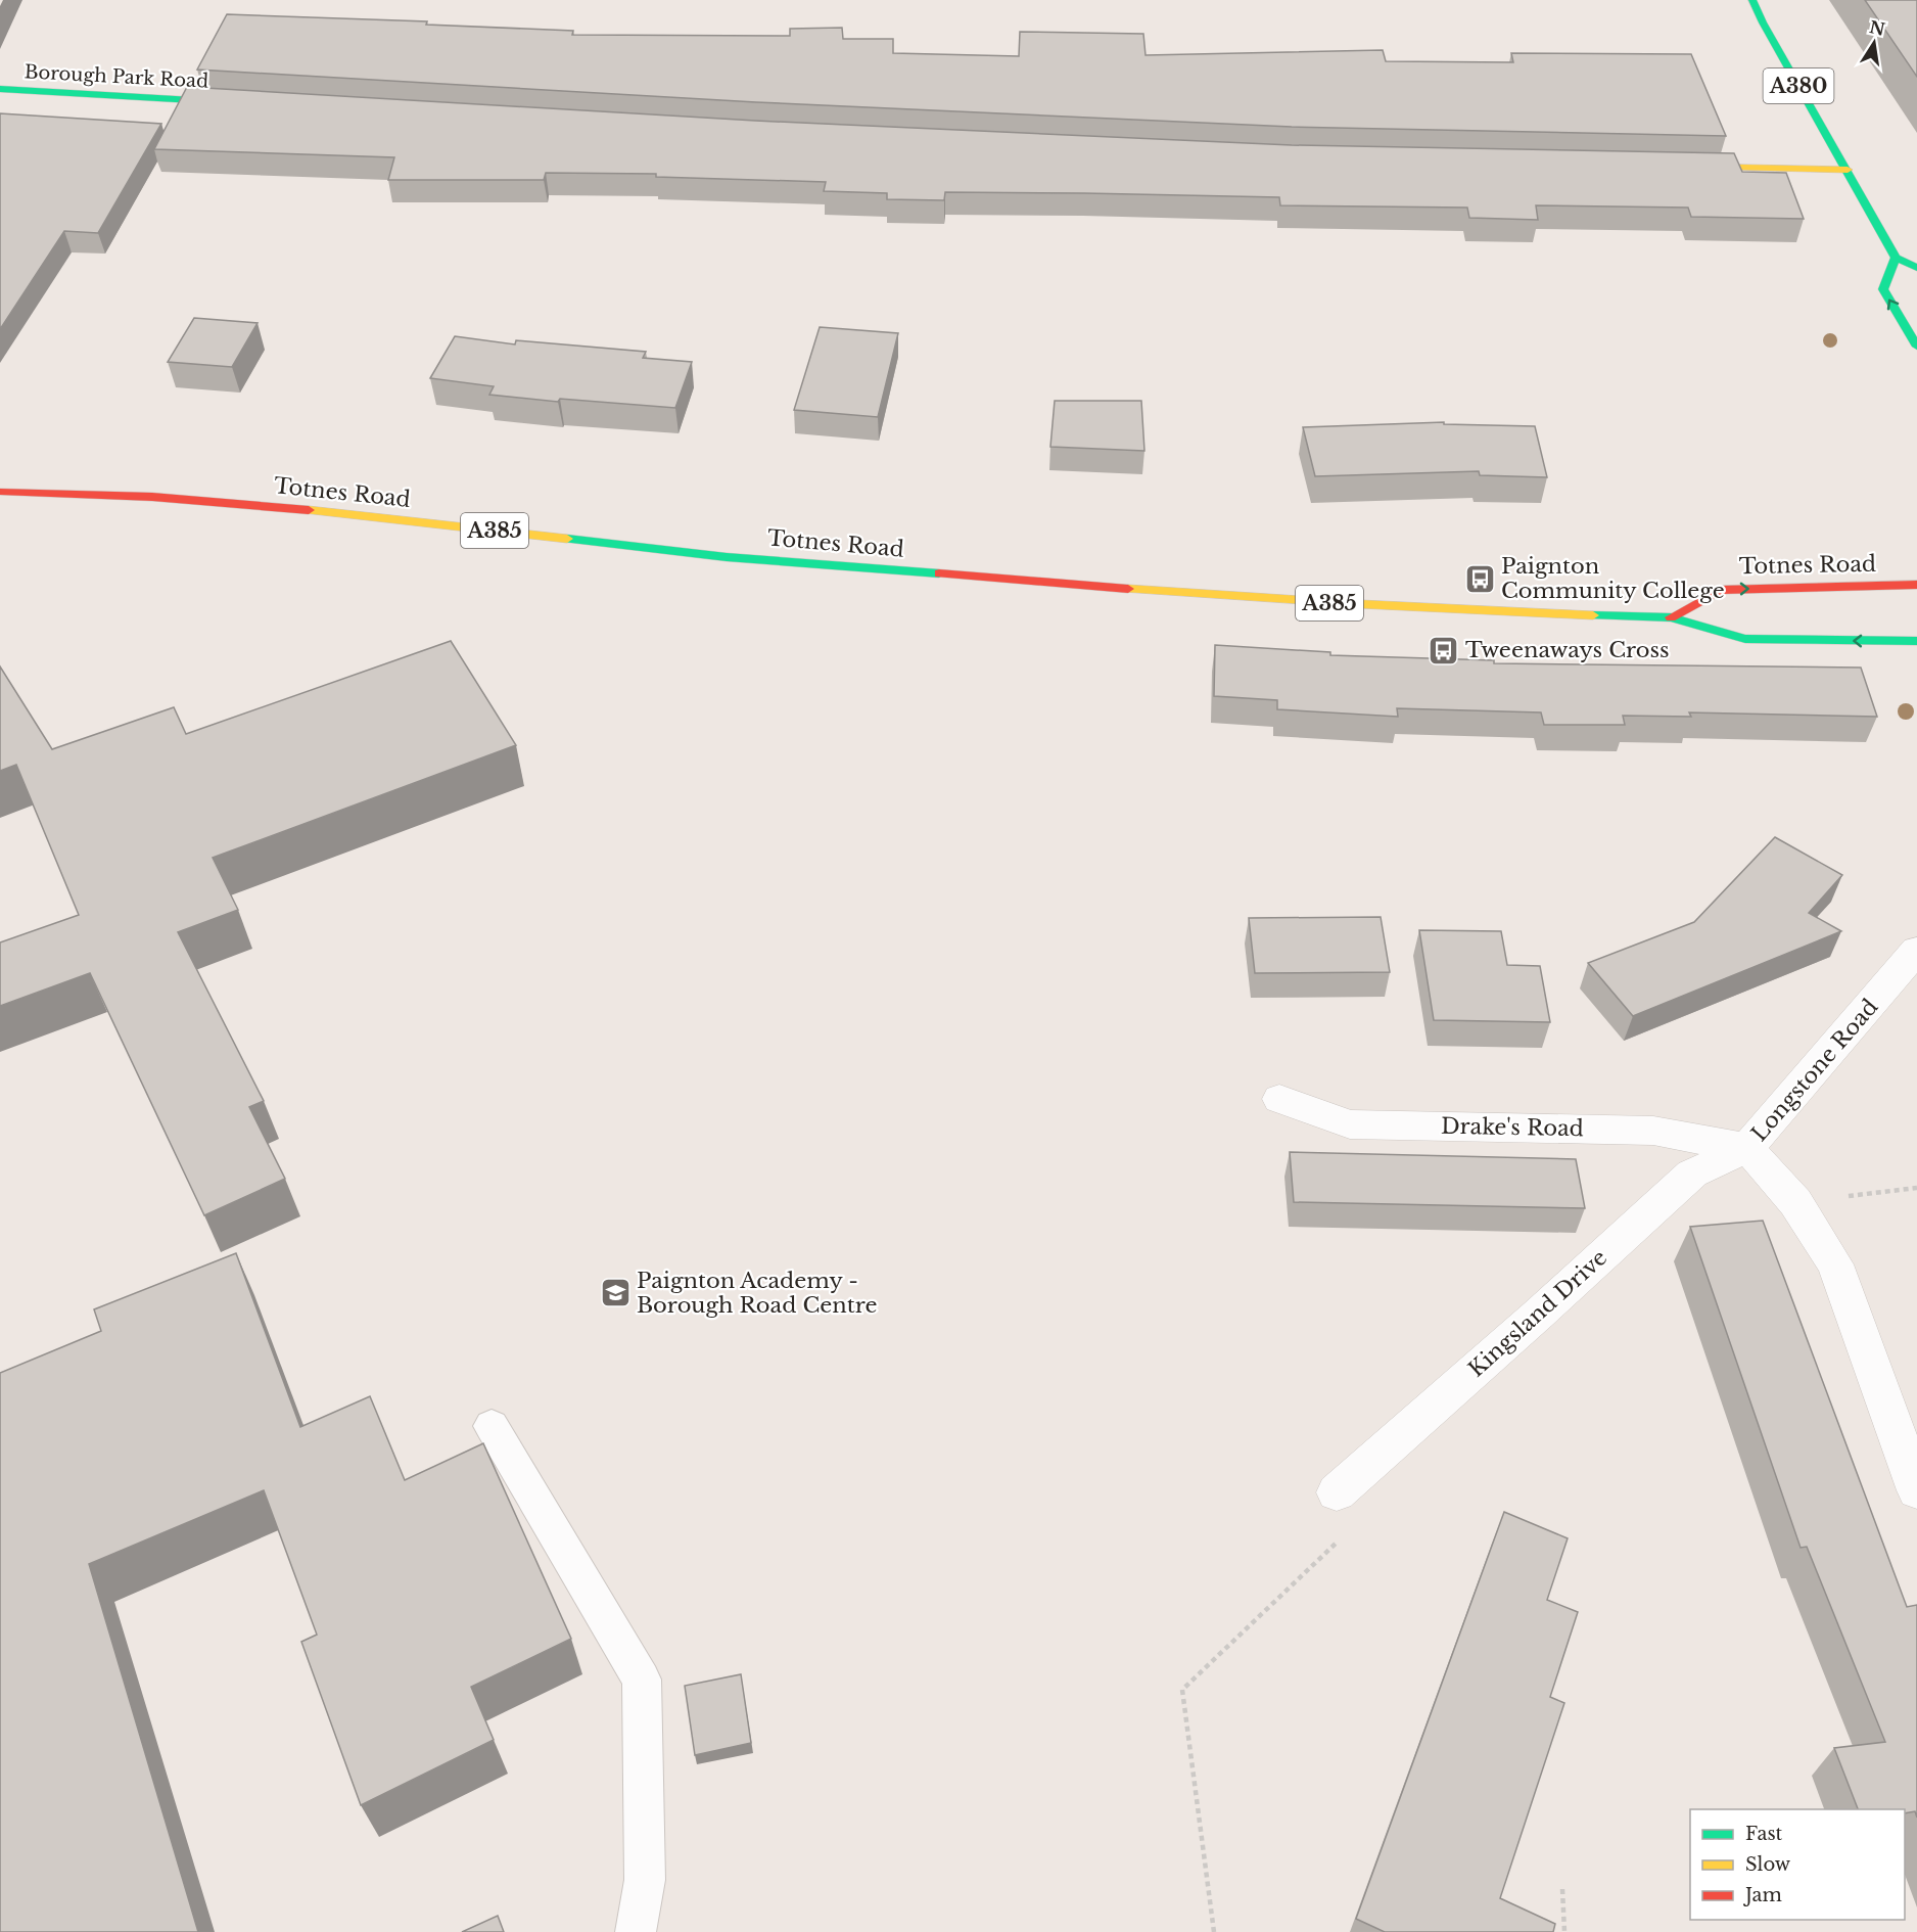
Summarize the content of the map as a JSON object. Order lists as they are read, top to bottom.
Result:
{
  "streets": {
    "main road": [
      "Borough Park Road",
      "A380",
      "Totnes Road",
      "A385"
    ],
    "street": ["Longstone Road", "Drake's Road", "Kingsland Drive"]
  },
  "crossings": [
    ["Longstone Road", "Drake's Road"],
    ["Longstone Road", "Kingsland Drive"],
    ["Drake's Road", "Kingsland Drive"]
  ],
  "places": {
    "bus stop": ["Paignton Community College", "Tweenaways Cross"],
    "school or university": ["Paignton Academy - Borough Road Centre"]
  },
  "legend": ["Fast", "Slow", "Jam"],
  "north": "top"
}
